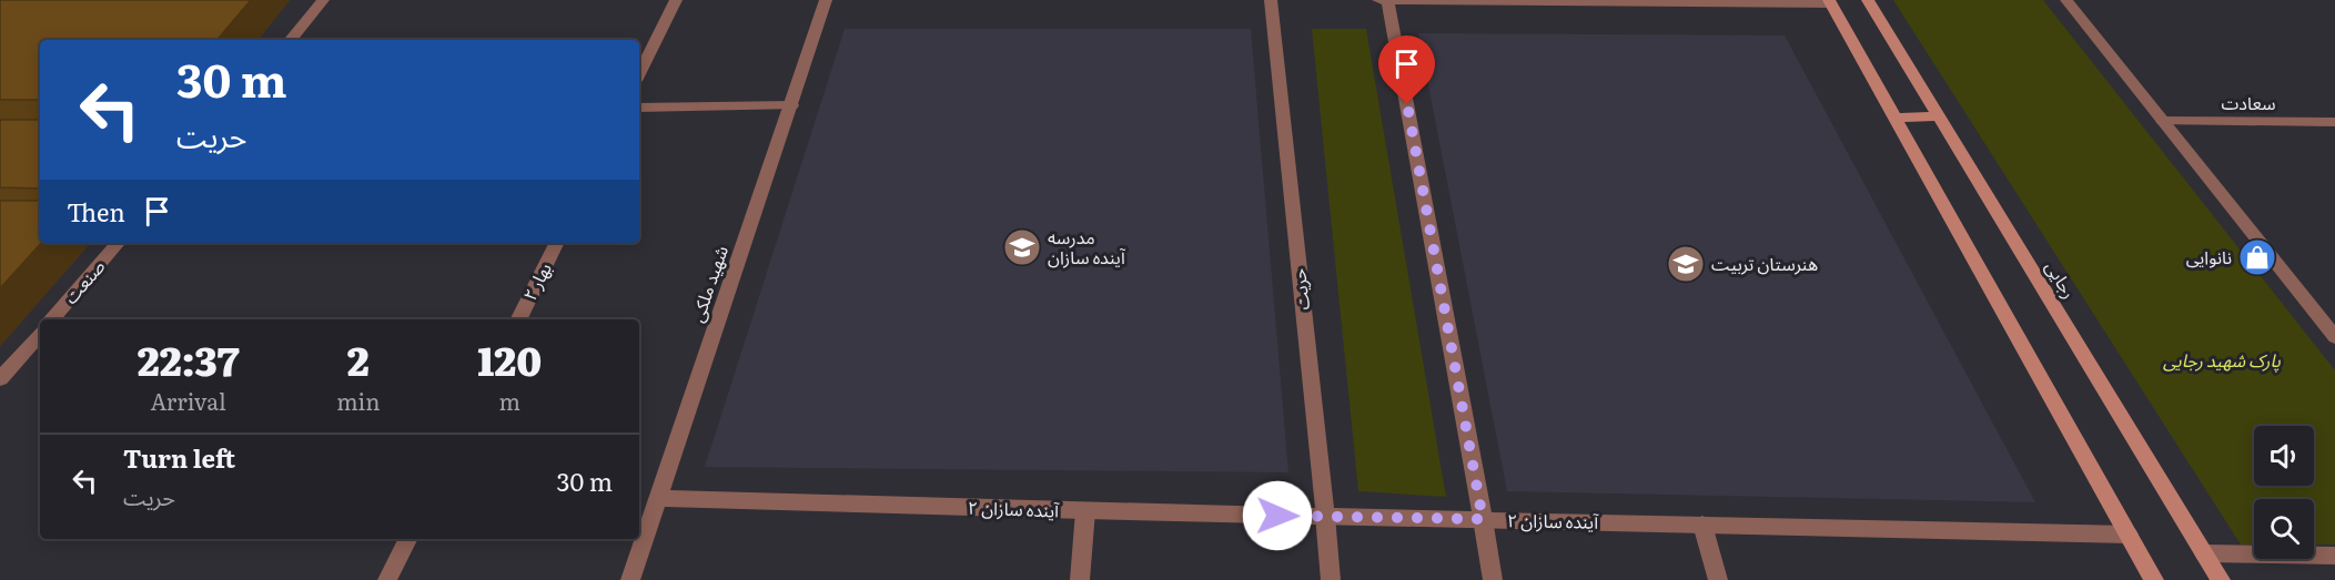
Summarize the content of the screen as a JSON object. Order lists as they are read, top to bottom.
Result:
{
  "streets": {
    "main road": ["رجایی"],
    "street": [
      "سعادت",
      "صنعت",
      "بهار ۲",
      "شهید ملکی",
      "حریت",
      "آینده سازان ۲"
    ]
  },
  "crossings": [
    ["شهید ملکی", "آینده سازان ۲"],
    ["حریت", "آینده سازان ۲"]
  ],
  "parks": ["پارک شهید رجایی"],
  "places": {
    "school or university": ["مدرسه آینده سازان", "هنرستان تربیت"],
    "shop": ["نانوایی"]
  },
  "page": {
    "turn": ["30 m", "حریت"],
    "then": "Then",
    "eta": [
      "22:37",
      "Arrival",
      "2",
      "min",
      "120",
      "m"
    ],
    "list": [
      {
        "name": "Turn left",
        "note": "حریت",
        "value": "30 m"
      }
    ]
  }
}
